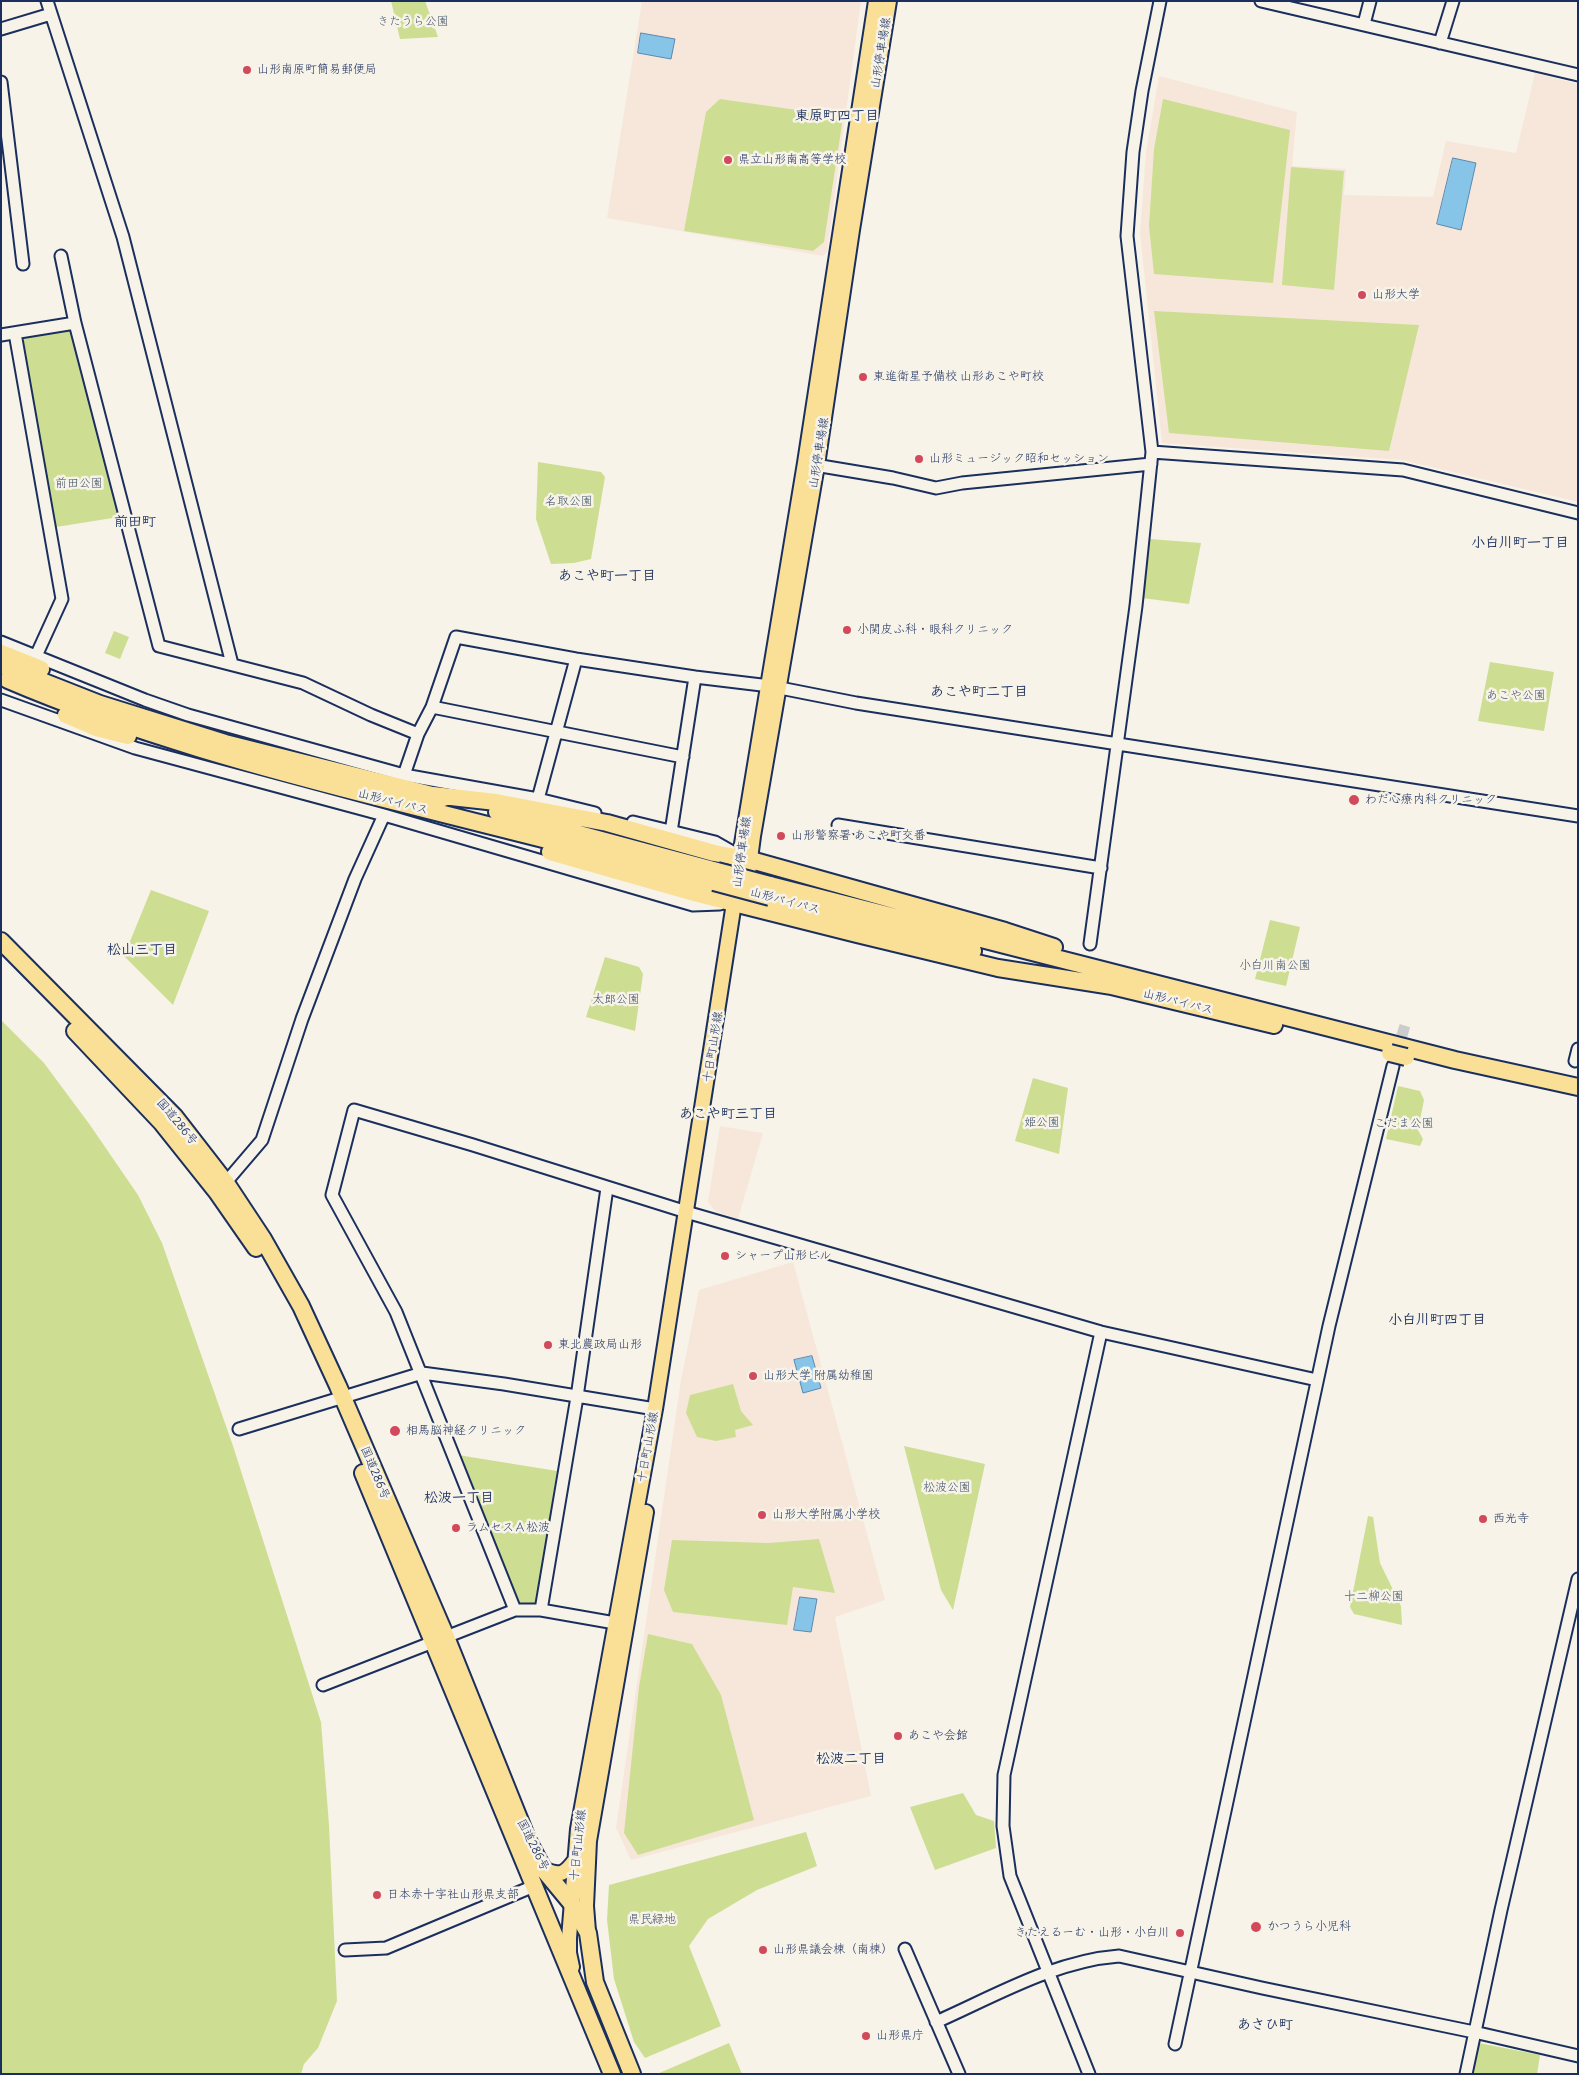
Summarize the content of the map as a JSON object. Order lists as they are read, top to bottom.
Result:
{
  "streets": {
    "highway": ["山形バイパス", "国道286号"],
    "main road": ["山形停車場線", "十日町山形線"]
  },
  "crossings": [
    ["山形停車場線", "十日町山形線"],
    ["十日町山形線", "国道286号"]
  ],
  "districts": [
    "東原町四丁目",
    "前田町",
    "小白川町一丁目",
    "あこや町一丁目",
    "あこや町二丁目",
    "松山三丁目",
    "あこや町三丁目",
    "小白川町四丁目",
    "松波一丁目",
    "松波二丁目",
    "あさひ町"
  ],
  "parks": [
    "きたうら公園",
    "前田公園",
    "名取公園",
    "あこや公園",
    "小白川南公園",
    "太郎公園",
    "姫公園",
    "こだま公園",
    "松波公園",
    "十二柳公園",
    "県民緑地"
  ],
  "places": [
    "山形南原町簡易郵便局",
    "県立山形南高等学校",
    "山形大学",
    "東進衛星予備校 山形あこや町校",
    "山形ミュージック昭和セッション",
    "小関皮ふ科・眼科クリニック",
    "わだ心療内科クリニック",
    "山形警察署 あこや町交番",
    "シャープ山形ビル",
    "東北農政局山形",
    "山形大学 附属幼稚園",
    "相馬脳神経クリニック",
    "山形大学附属小学校",
    "西光寺",
    "ラムセスＡ松波",
    "あこや会館",
    "日本赤十字社山形県支部",
    "かつうら小児科",
    "きたえるーむ・山形・小白川",
    "山形県議会棟（南棟）",
    "山形県庁"
  ]
}
